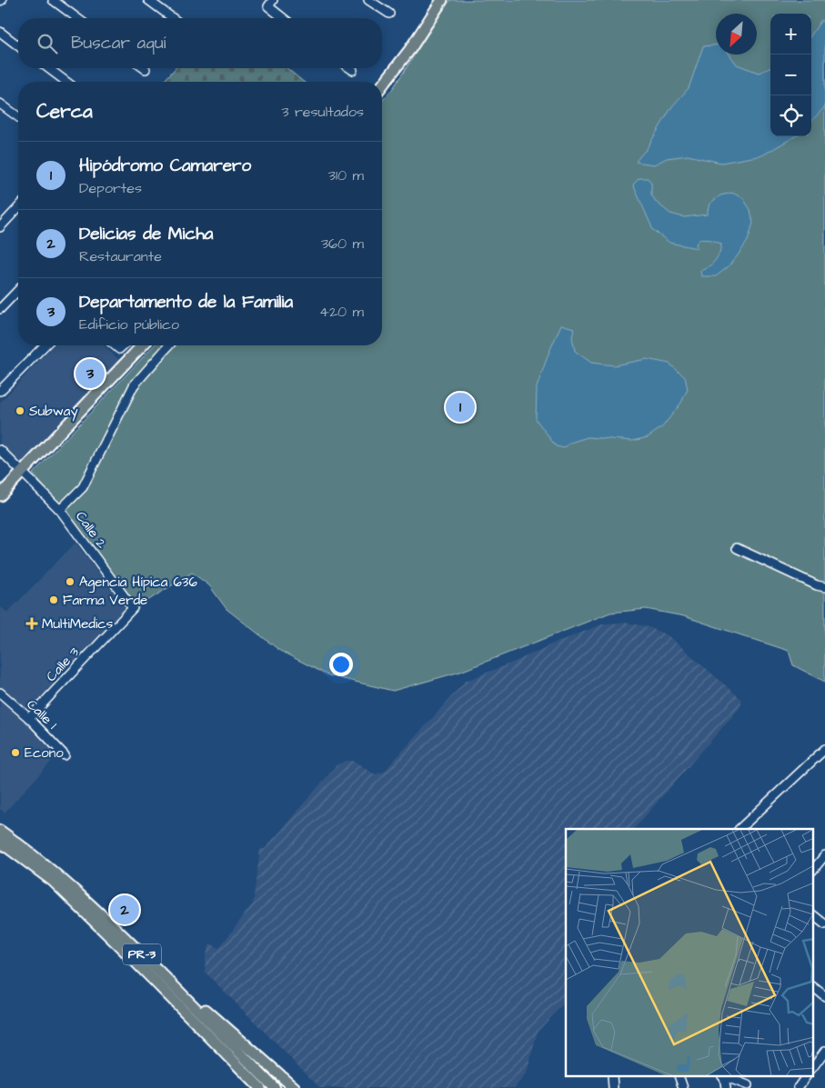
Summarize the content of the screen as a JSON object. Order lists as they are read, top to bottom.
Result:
{
  "streets": {
    "main road": ["PR-3"],
    "street": ["Calle 2", "Calle 3", "Calle 1"]
  },
  "crossings": [
    ["Calle 2", "Calle 3"],
    ["Calle 3", "Calle 1"]
  ],
  "places": {
    "other": [
      "Subway",
      "Agencia Hípica 636",
      "Farma Verde",
      "Econo"
    ],
    "health": ["MultiMedics"]
  },
  "north": "bottom left",
  "page": {
    "map_buttons": ["+", "−"],
    "search": "Buscar aquí",
    "heading": ["Cerca", "3 resultados"],
    "list": [
      {
        "mark": "1",
        "name": "Hipódromo Camarero",
        "note": "Deportes",
        "value": "310 m"
      },
      {
        "mark": "2",
        "name": "Delicias de Micha",
        "note": "Restaurante",
        "value": "360 m"
      },
      {
        "mark": "3",
        "name": "Departamento de la Familia",
        "note": "Edificio público",
        "value": "420 m"
      }
    ],
    "pins": ["3", "1", "2"]
  }
}
